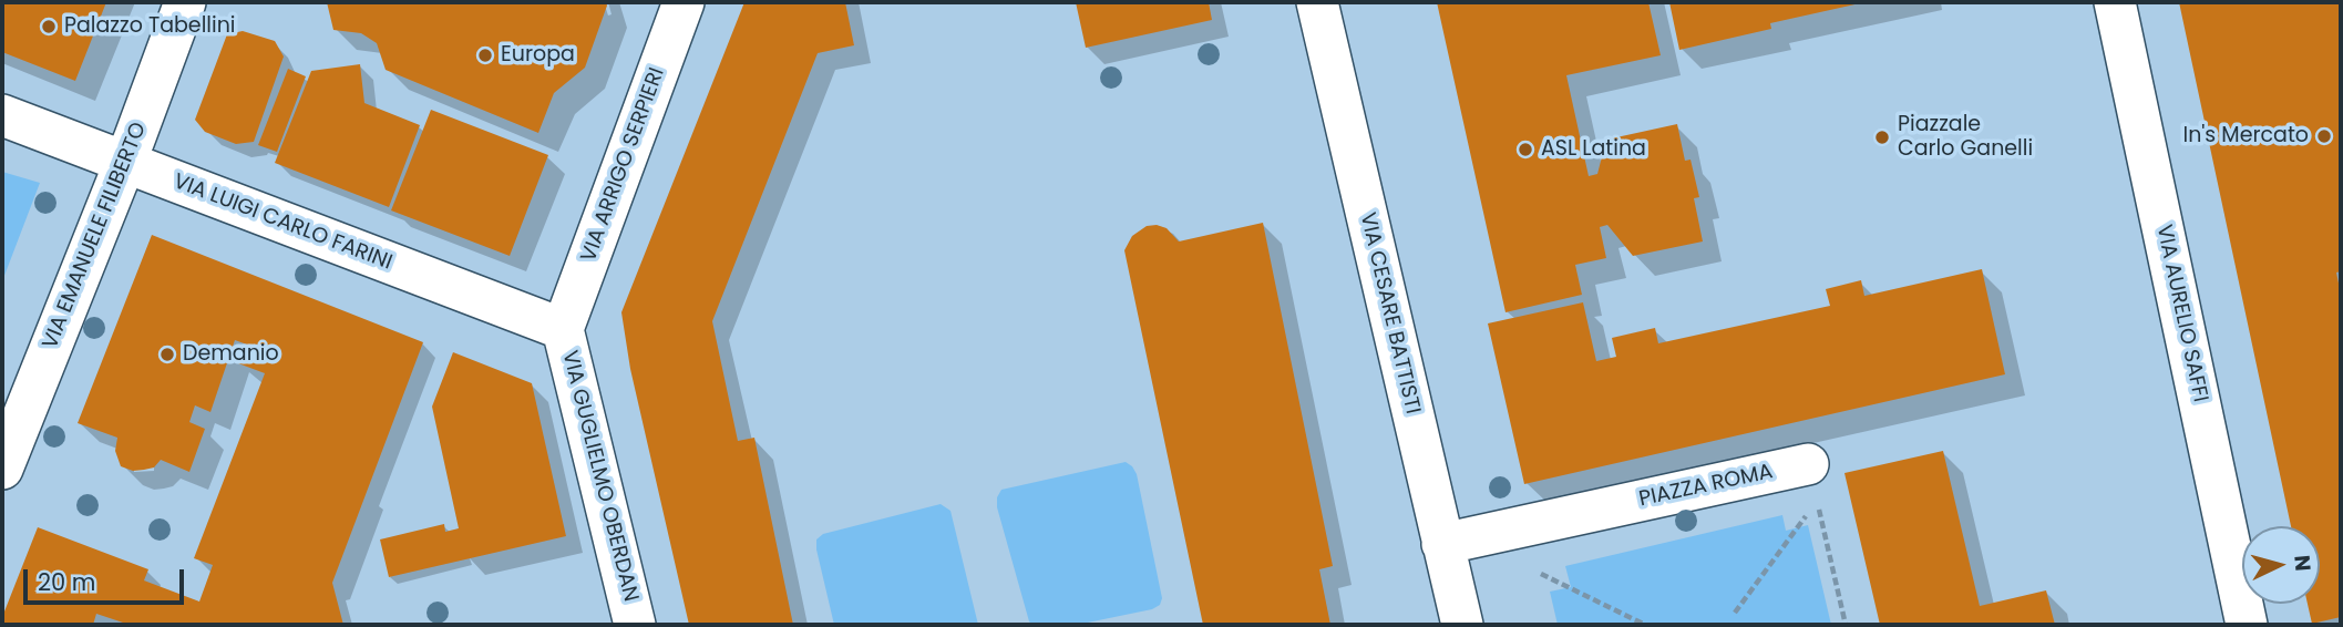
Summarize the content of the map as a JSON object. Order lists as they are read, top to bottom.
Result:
{
  "streets": {
    "street": [
      "VIA ARRIGO SERPIERI",
      "VIA LUIGI CARLO FARINI",
      "VIA EMANUELE FILIBERTO",
      "VIA CESARE BATTISTI",
      "VIA AURELIO SAFFI",
      "VIA GUGLIELMO OBERDAN",
      "PIAZZA ROMA"
    ]
  },
  "crossings": [
    ["VIA ARRIGO SERPIERI", "VIA LUIGI CARLO FARINI"],
    ["VIA ARRIGO SERPIERI", "VIA GUGLIELMO OBERDAN"],
    ["VIA LUIGI CARLO FARINI", "VIA EMANUELE FILIBERTO"],
    ["VIA LUIGI CARLO FARINI", "VIA GUGLIELMO OBERDAN"],
    ["VIA CESARE BATTISTI", "PIAZZA ROMA"]
  ],
  "places": [
    "Palazzo Tabellini",
    "Europa",
    "In's Mercato",
    "Piazzale Carlo Ganelli",
    "ASL Latina",
    "Demanio"
  ],
  "scale_bar": "20 m",
  "north": "right"
}
